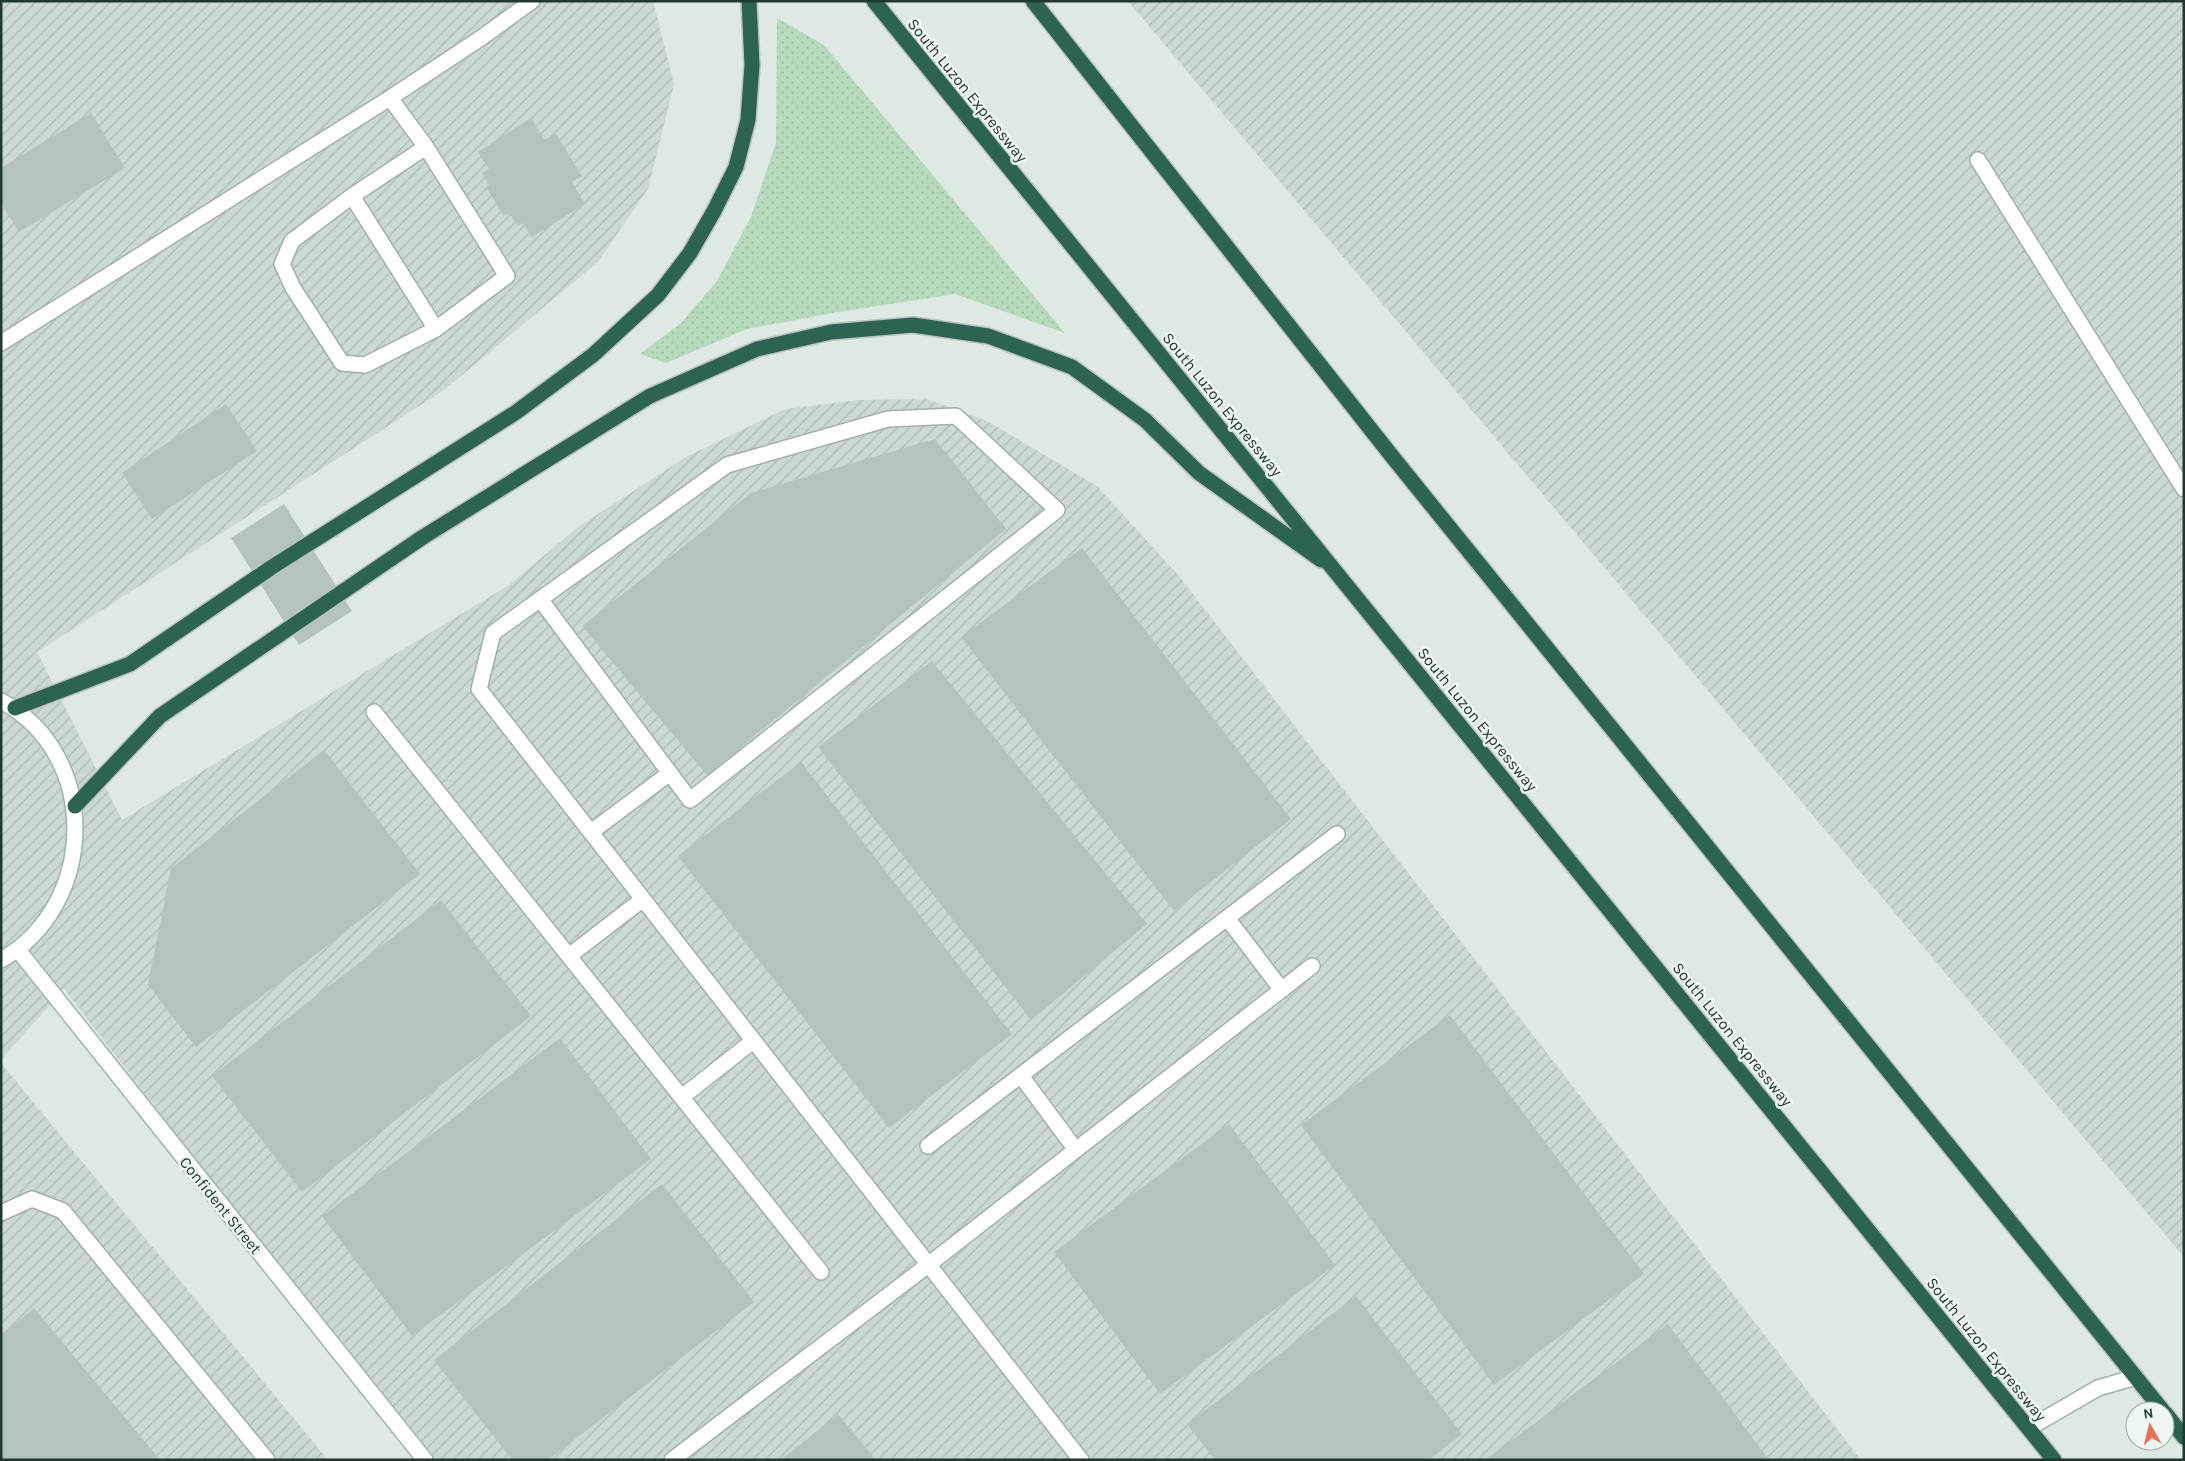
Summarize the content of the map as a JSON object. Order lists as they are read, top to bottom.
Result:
{
  "streets": {
    "highway": ["South Luzon Expressway"],
    "street": ["Confident Street"]
  },
  "north": "top"
}
